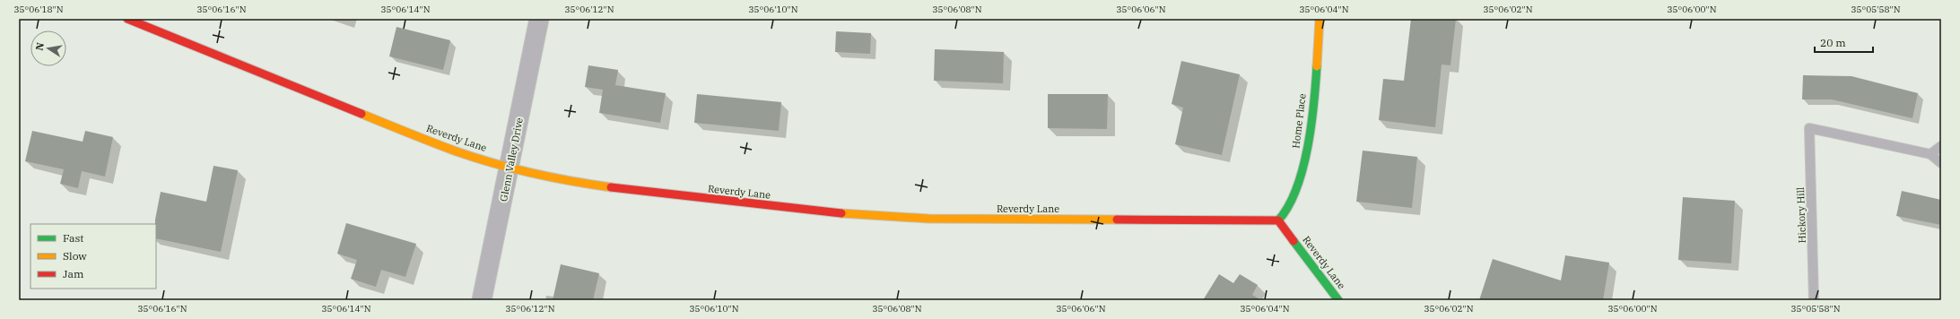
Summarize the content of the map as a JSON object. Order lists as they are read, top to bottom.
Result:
{
  "streets": {
    "street": ["Home Place", "Reverdy Lane", "Glenn Valley Drive"],
    "lane": ["Hickory Hill"]
  },
  "crossings": [
    ["Home Place", "Reverdy Lane"],
    ["Reverdy Lane", "Glenn Valley Drive"]
  ],
  "legend": ["Fast", "Slow", "Jam"],
  "scale_bar": "20 m",
  "north": "left",
  "coordinates": [
    "35°06'18\"N",
    "35°06'16\"N",
    "35°06'14\"N",
    "35°06'12\"N",
    "35°06'10\"N",
    "35°06'08\"N",
    "35°06'06\"N",
    "35°06'04\"N",
    "35°06'02\"N",
    "35°06'00\"N",
    "35°05'58\"N"
  ]
}
